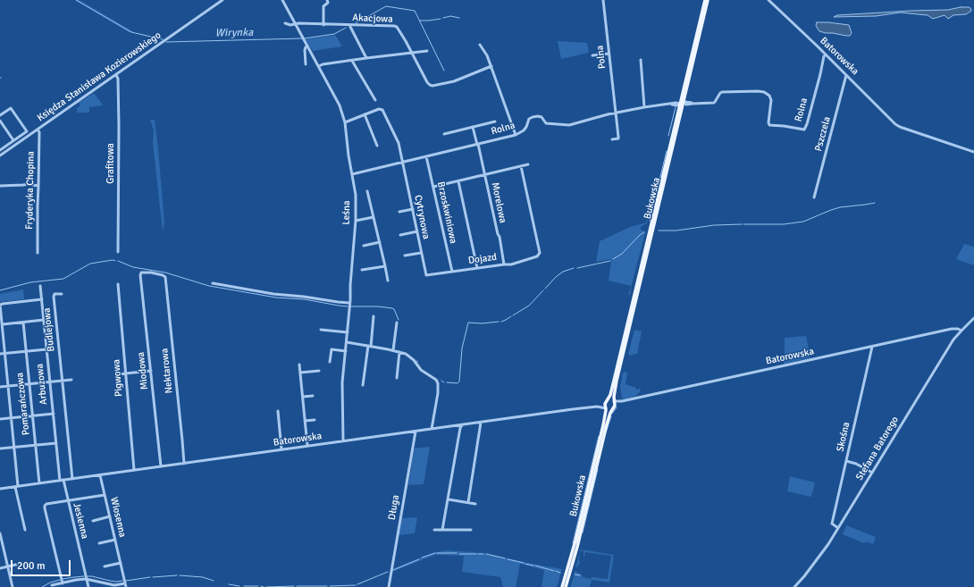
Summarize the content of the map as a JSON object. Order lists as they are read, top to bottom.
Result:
{
  "streets": {
    "main road": ["Bukowska"],
    "street": [
      "Akacjowa",
      "Batorowska",
      "Polna",
      "Księdza Stanisława Kozierowskiego",
      "Rolna",
      "Pszczela",
      "Grafitowa",
      "Fryderyka Chopina",
      "Morelowa",
      "Leśna",
      "Brzoskwiniowa",
      "Cytrynowa",
      "Dojazd",
      "Budlejowa",
      "Miodowa",
      "Nektarowa",
      "Pigwowa",
      "Arbuzowa",
      "Pomarańczowa",
      "Skośna",
      "Stefana Batorego",
      "Długa",
      "Wiosenna",
      "Jesienna"
    ]
  },
  "crossings": [
    ["Akacjowa", "Leśna"],
    ["Batorowska", "Rolna"],
    ["Batorowska", "Pszczela"],
    ["Batorowska", "Bukowska"],
    ["Batorowska", "Leśna"],
    ["Batorowska", "Budlejowa"],
    ["Batorowska", "Miodowa"],
    ["Batorowska", "Nektarowa"],
    ["Batorowska", "Pigwowa"],
    ["Batorowska", "Arbuzowa"],
    ["Batorowska", "Pomarańczowa"],
    ["Batorowska", "Skośna"],
    ["Batorowska", "Stefana Batorego"],
    ["Batorowska", "Długa"],
    ["Batorowska", "Wiosenna"],
    ["Batorowska", "Jesienna"],
    ["Polna", "Rolna"],
    ["Księdza Stanisława Kozierowskiego", "Grafitowa"],
    ["Księdza Stanisława Kozierowskiego", "Fryderyka Chopina"],
    ["Rolna", "Bukowska"],
    ["Rolna", "Morelowa"],
    ["Rolna", "Leśna"],
    ["Rolna", "Brzoskwiniowa"],
    ["Rolna", "Cytrynowa"],
    ["Morelowa", "Dojazd"],
    ["Brzoskwiniowa", "Dojazd"],
    ["Cytrynowa", "Dojazd"],
    ["Miodowa", "Nektarowa"],
    ["Arbuzowa", "Jesienna"],
    ["Skośna", "Stefana Batorego"],
    ["Wiosenna", "Jesienna"]
  ],
  "water": ["Wirynka"],
  "scale_bar": "200 m"
}
